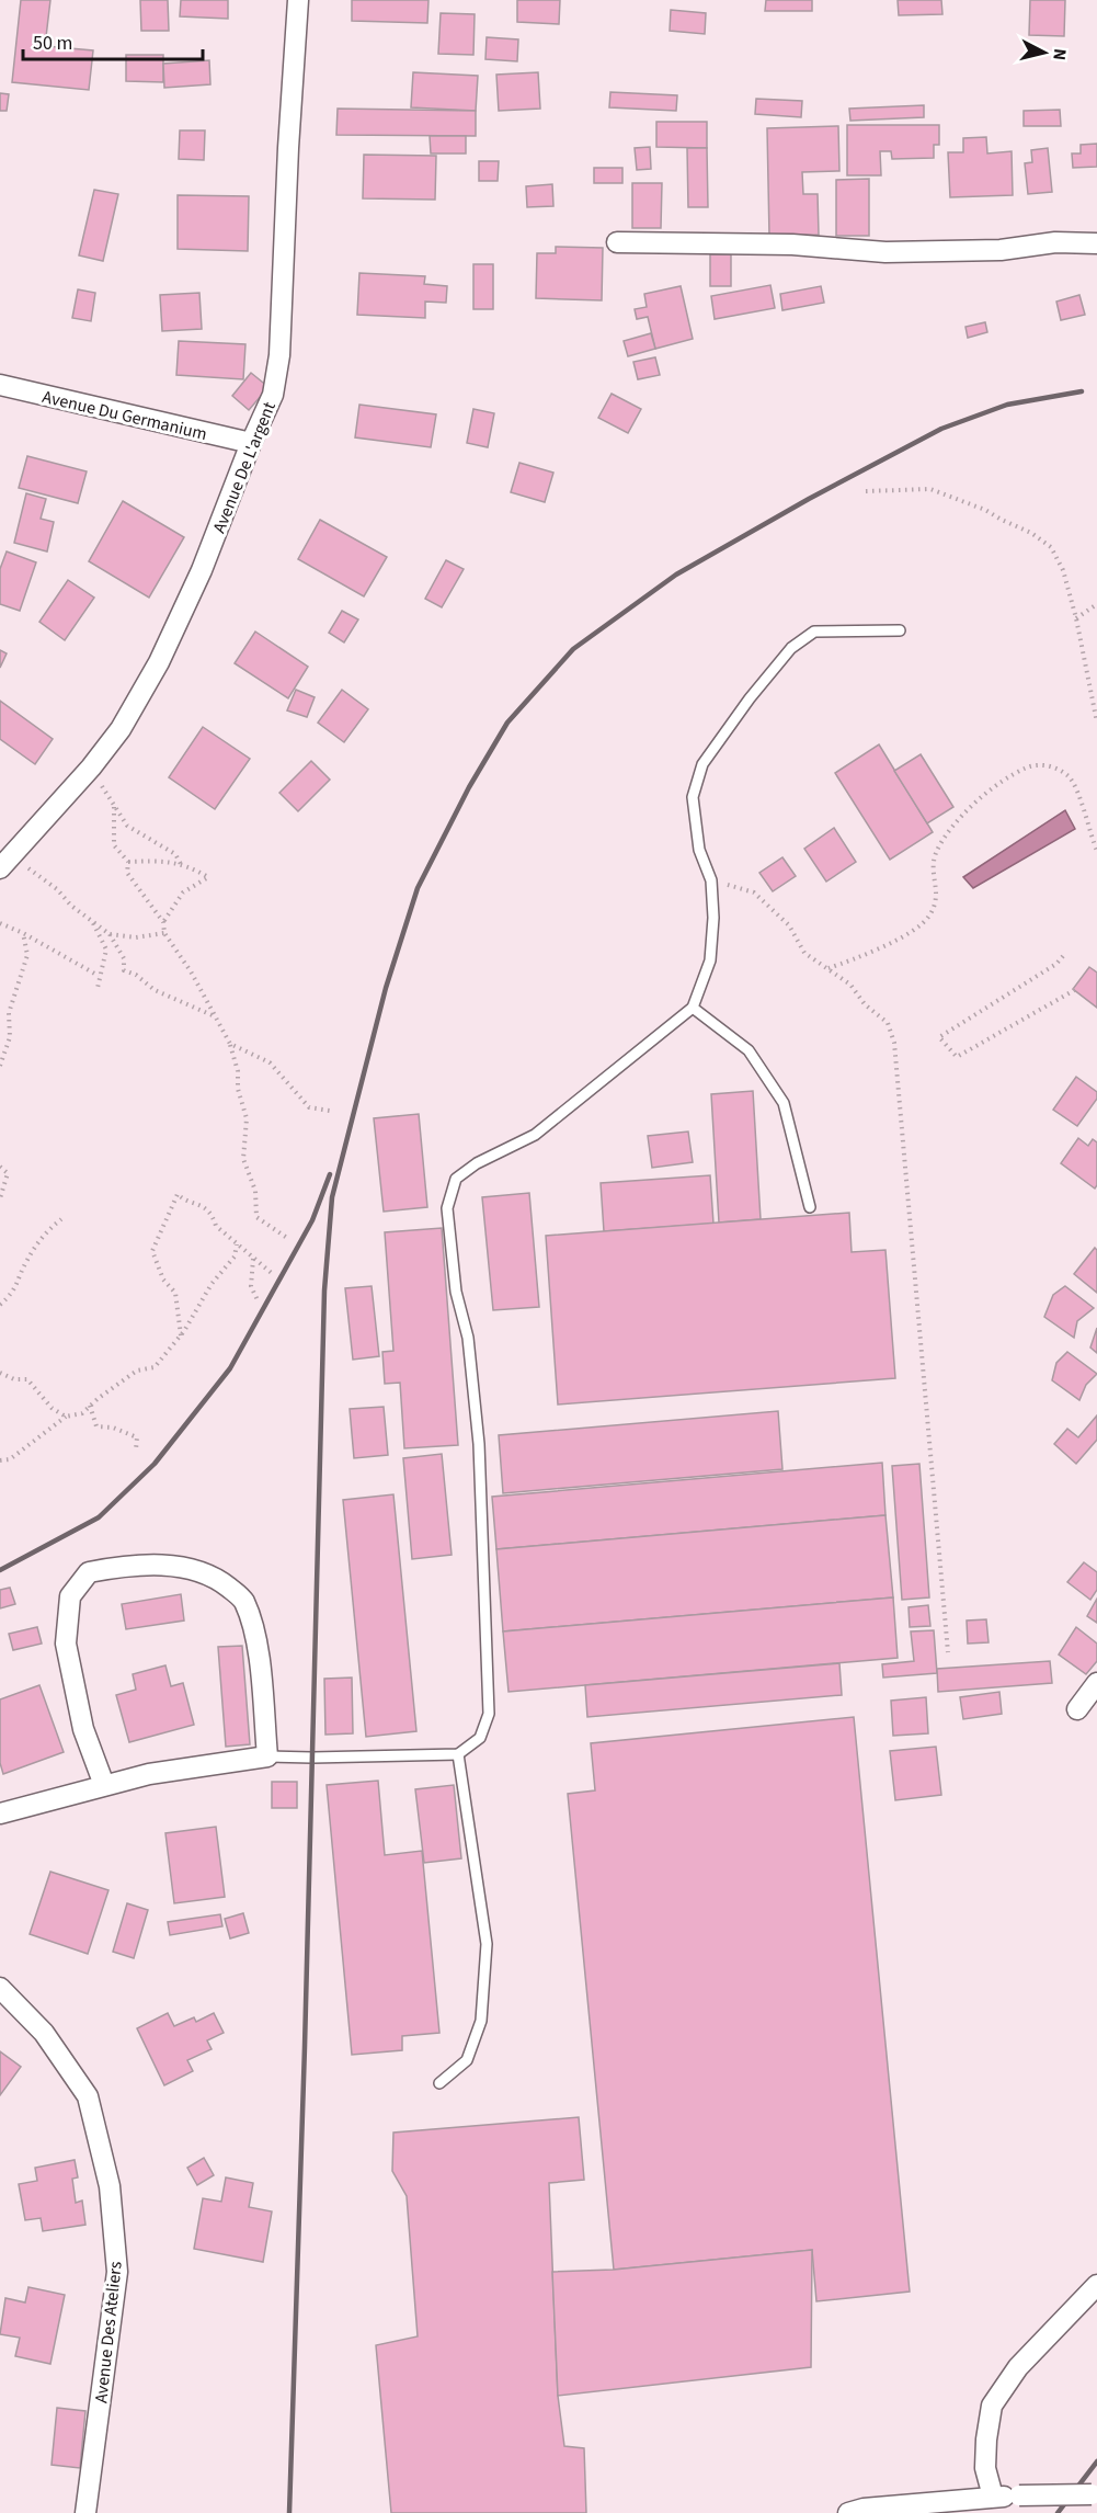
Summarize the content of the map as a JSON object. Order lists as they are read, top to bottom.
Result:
{
  "streets": {
    "street": ["Avenue Du Germanium", "Avenue De L'argent", "Avenue Des Ateliers"]
  },
  "crossings": [
    ["Avenue Du Germanium", "Avenue De L'argent"]
  ],
  "scale_bar": "50 m",
  "north": "right"
}
